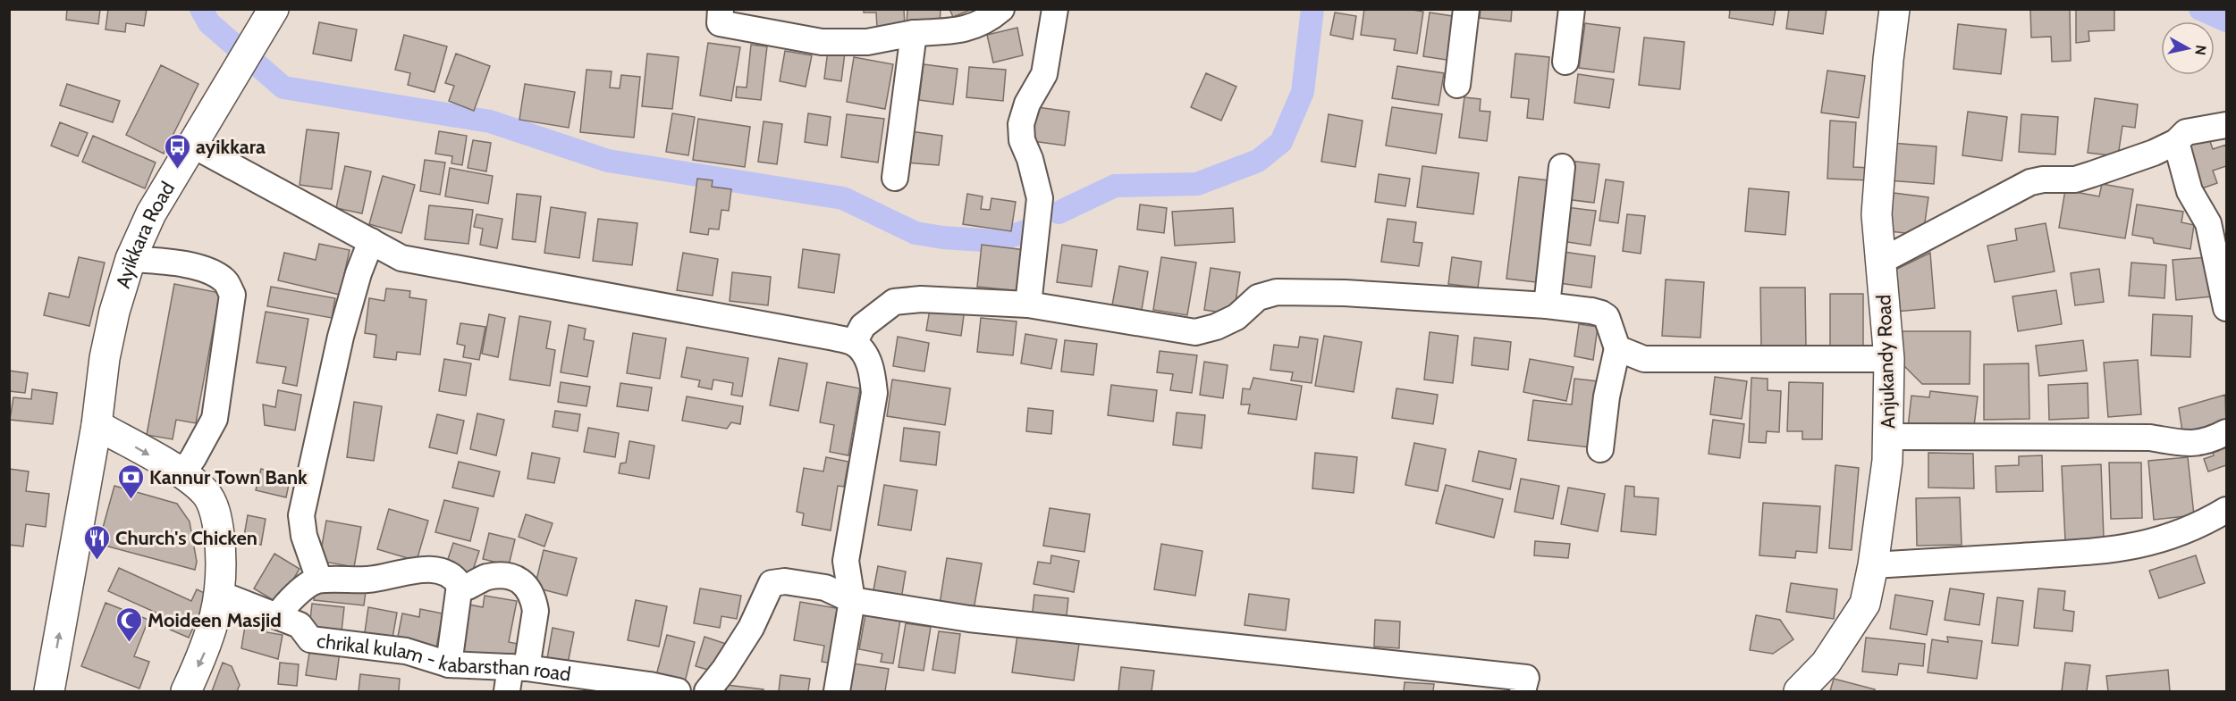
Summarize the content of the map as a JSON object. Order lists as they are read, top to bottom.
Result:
{
  "streets": {
    "main road": ["Ayikkara Road", "Anjukandy Road"],
    "street": ["chrikal kulam - kabarsthan road"]
  },
  "places": {
    "bus stop": ["ayikkara"],
    "bank": ["Kannur Town Bank"],
    "restaurant": ["Church's Chicken"],
    "mosque": ["Moideen Masjid"]
  },
  "north": "right"
}
